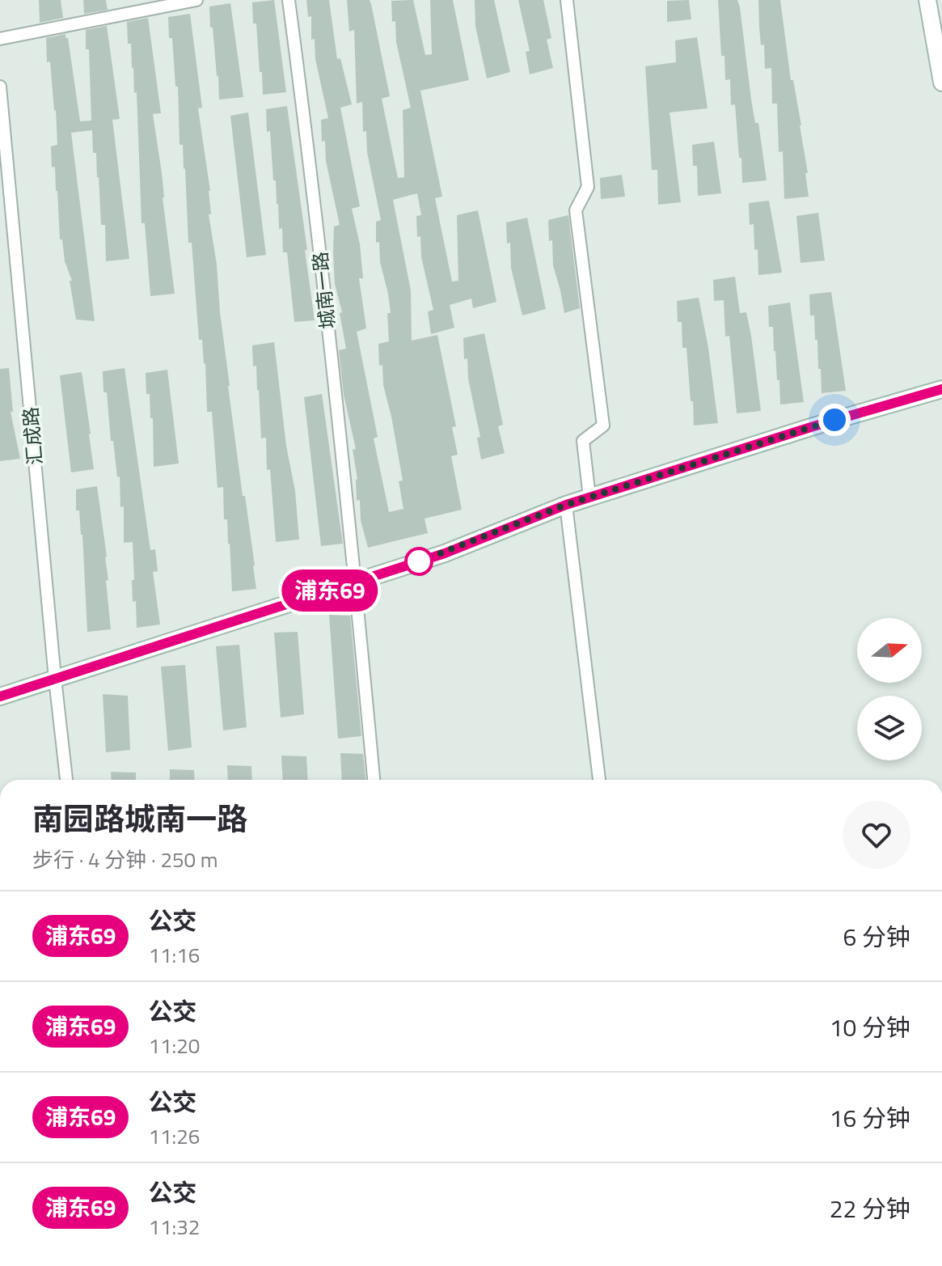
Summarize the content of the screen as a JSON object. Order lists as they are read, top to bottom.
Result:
{
  "streets": {
    "street": ["城南一路", "汇成路"]
  },
  "lines": ["bus line 浦东69"],
  "north": "right",
  "page": {
    "on_map": "浦东69",
    "heading": ["南园路城南一路", "步行 · 4 分钟 · 250 m"],
    "list": [
      {
        "mark": "浦东69",
        "name": "公交",
        "note": "11:16",
        "value": "6 分钟"
      },
      {
        "mark": "浦东69",
        "name": "公交",
        "note": "11:20",
        "value": "10 分钟"
      },
      {
        "mark": "浦东69",
        "name": "公交",
        "note": "11:26",
        "value": "16 分钟"
      },
      {
        "mark": "浦东69",
        "name": "公交",
        "note": "11:32",
        "value": "22 分钟"
      }
    ]
  }
}
